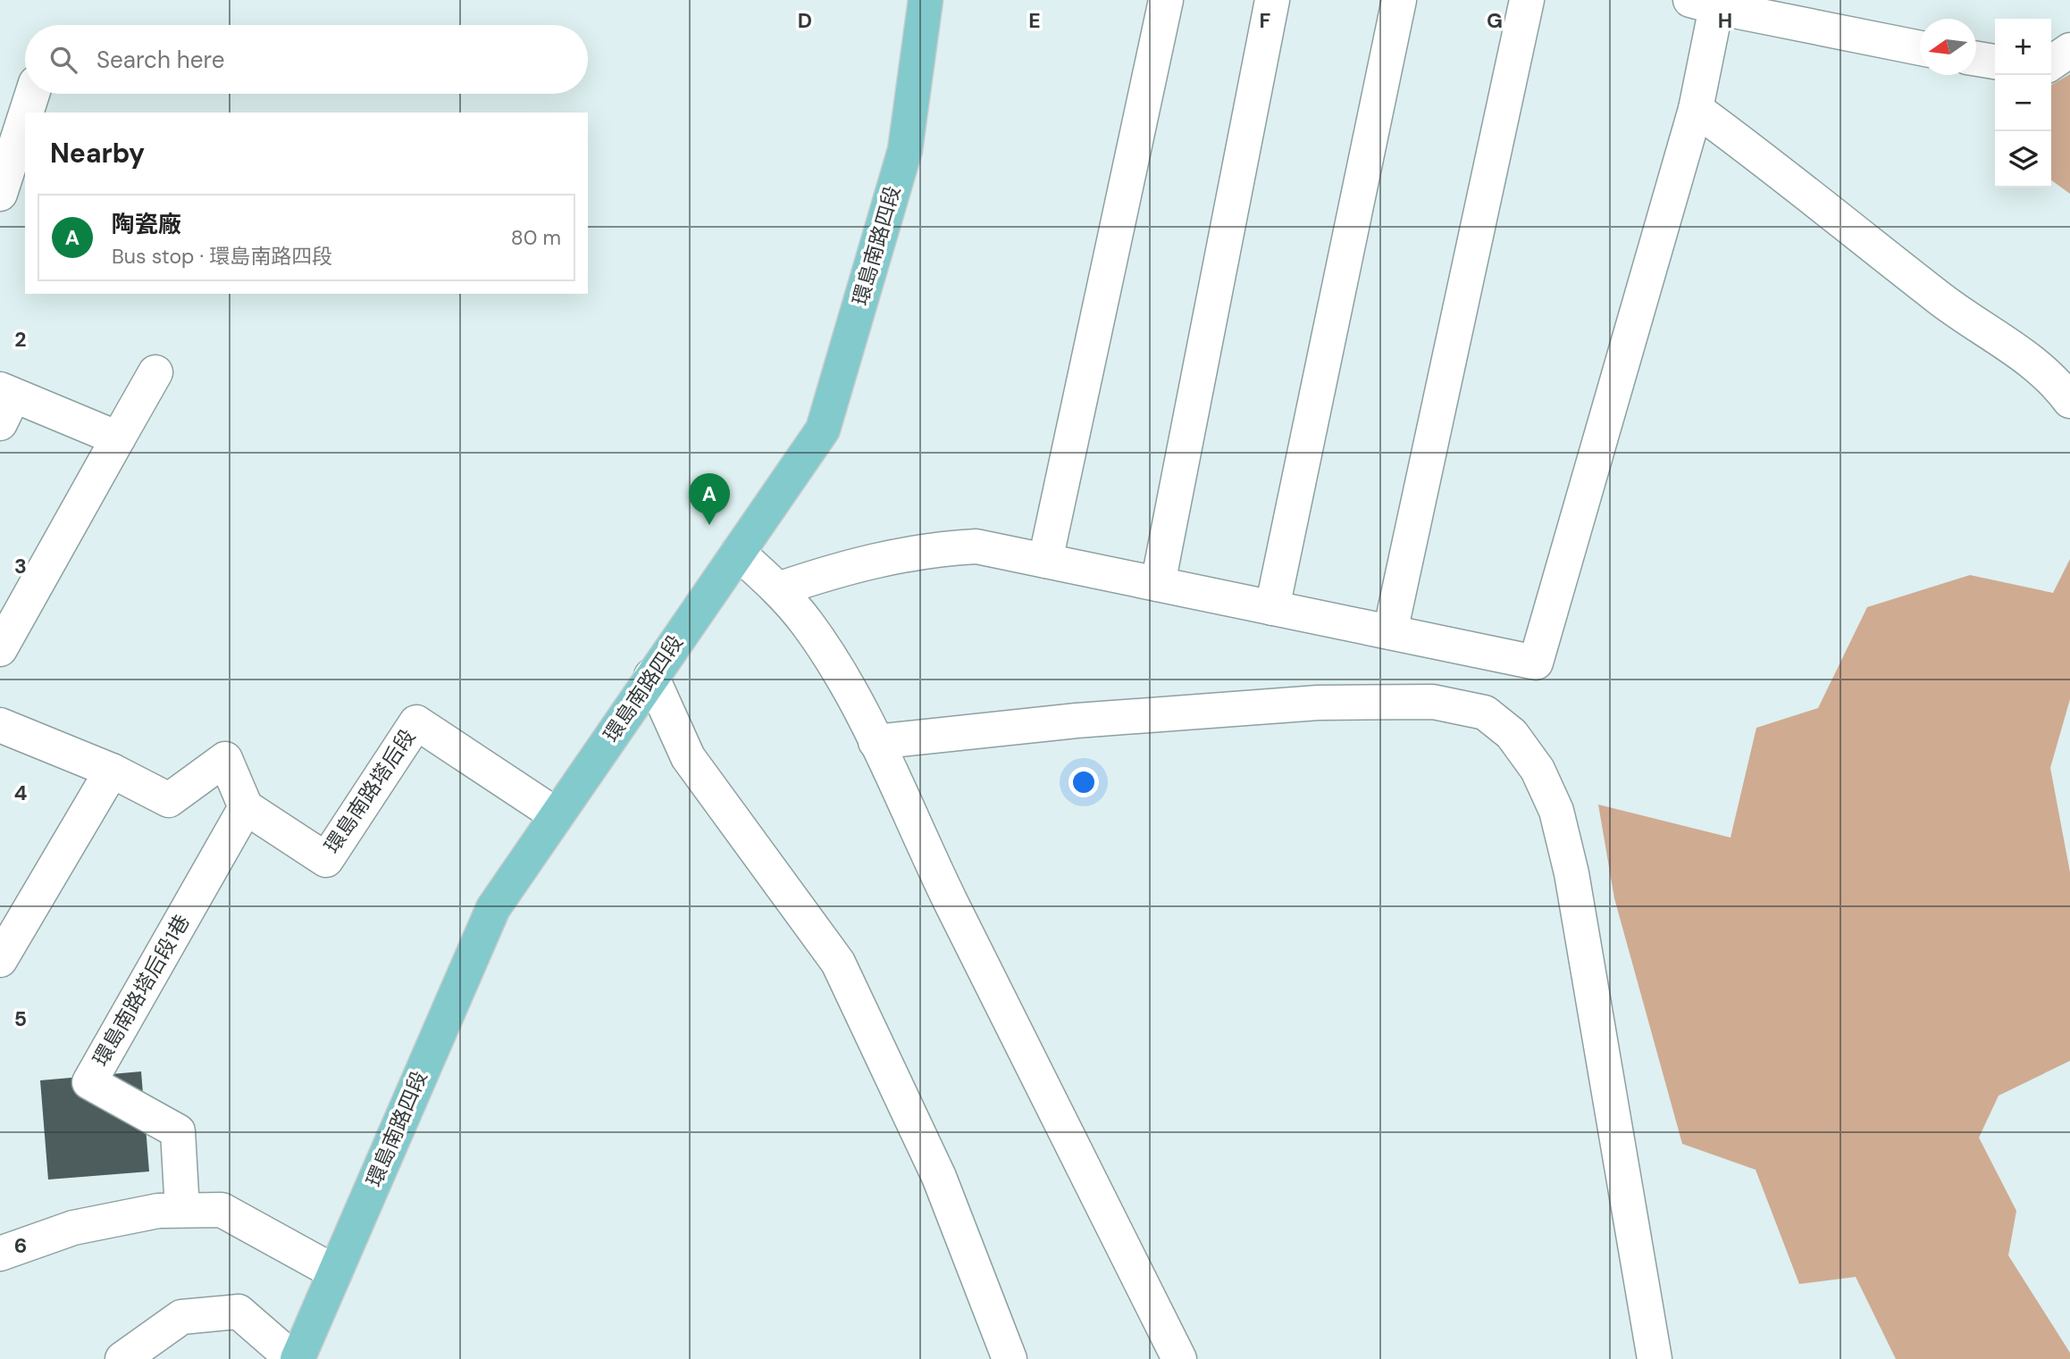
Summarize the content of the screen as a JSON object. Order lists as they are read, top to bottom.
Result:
{
  "streets": {
    "main road": ["環島南路四段"],
    "street": ["環島南路塔后段", "環島南路塔后段1巷"]
  },
  "crossings": [
    ["環島南路四段", "環島南路塔后段"],
    ["環島南路塔后段", "環島南路塔后段1巷"]
  ],
  "north": "left",
  "page": {
    "map_buttons": ["+", "−"],
    "search": "Search here",
    "heading": "Nearby",
    "list": [
      {
        "mark": "A",
        "name": "陶瓷廠",
        "note": "Bus stop · 環島南路四段",
        "value": "80 m"
      }
    ],
    "pins": "A"
  },
  "grid": {
    "columns": [
      "D",
      "E",
      "F",
      "G",
      "H"
    ],
    "rows": [
      "2",
      "3",
      "4",
      "5",
      "6"
    ]
  }
}
